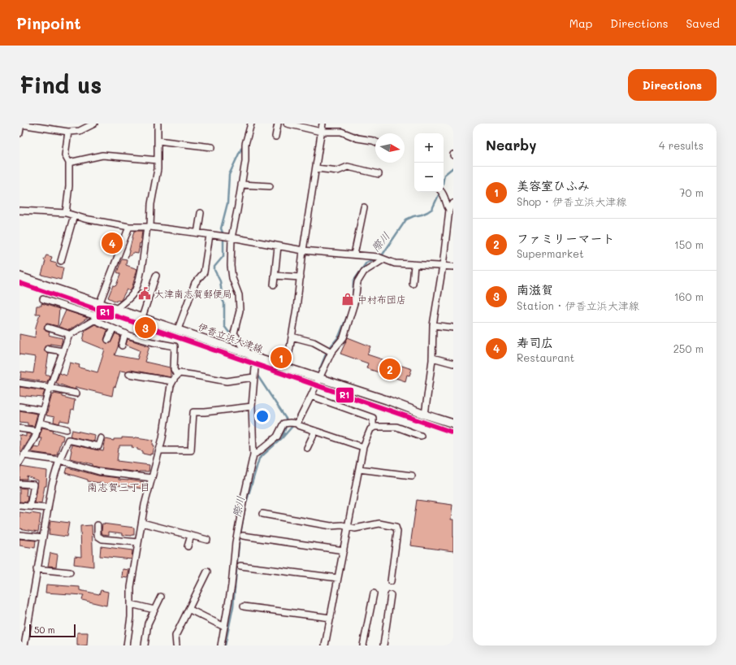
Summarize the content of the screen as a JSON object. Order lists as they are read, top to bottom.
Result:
{
  "streets": {
    "main road": ["伊香立浜大津線"]
  },
  "districts": ["南志賀三丁目"],
  "water": ["際川"],
  "places": {
    "public building": ["大津南志賀郵便局"],
    "shop": ["中村布団店"]
  },
  "lines": ["transit line R1"],
  "scale_bar": "50 m",
  "north": "right",
  "page": {
    "header": "Pinpoint",
    "nav": ["Map", "Directions", "Saved"],
    "buttons": "Directions",
    "title": "Find us",
    "heading": ["Nearby", "4 results"],
    "map_buttons": ["+", "−"],
    "list": [
      {
        "mark": "1",
        "name": "美容室ひふみ",
        "note": "Shop · 伊香立浜大津線",
        "value": "70 m"
      },
      {
        "mark": "2",
        "name": "ファミリーマート",
        "note": "Supermarket",
        "value": "150 m"
      },
      {
        "mark": "3",
        "name": "南滋賀",
        "note": "Station · 伊香立浜大津線",
        "value": "160 m"
      },
      {
        "mark": "4",
        "name": "寿司広",
        "note": "Restaurant",
        "value": "250 m"
      }
    ],
    "pins": [
      "4",
      "3",
      "1",
      "2"
    ],
    "scale": "50 m"
  }
}
